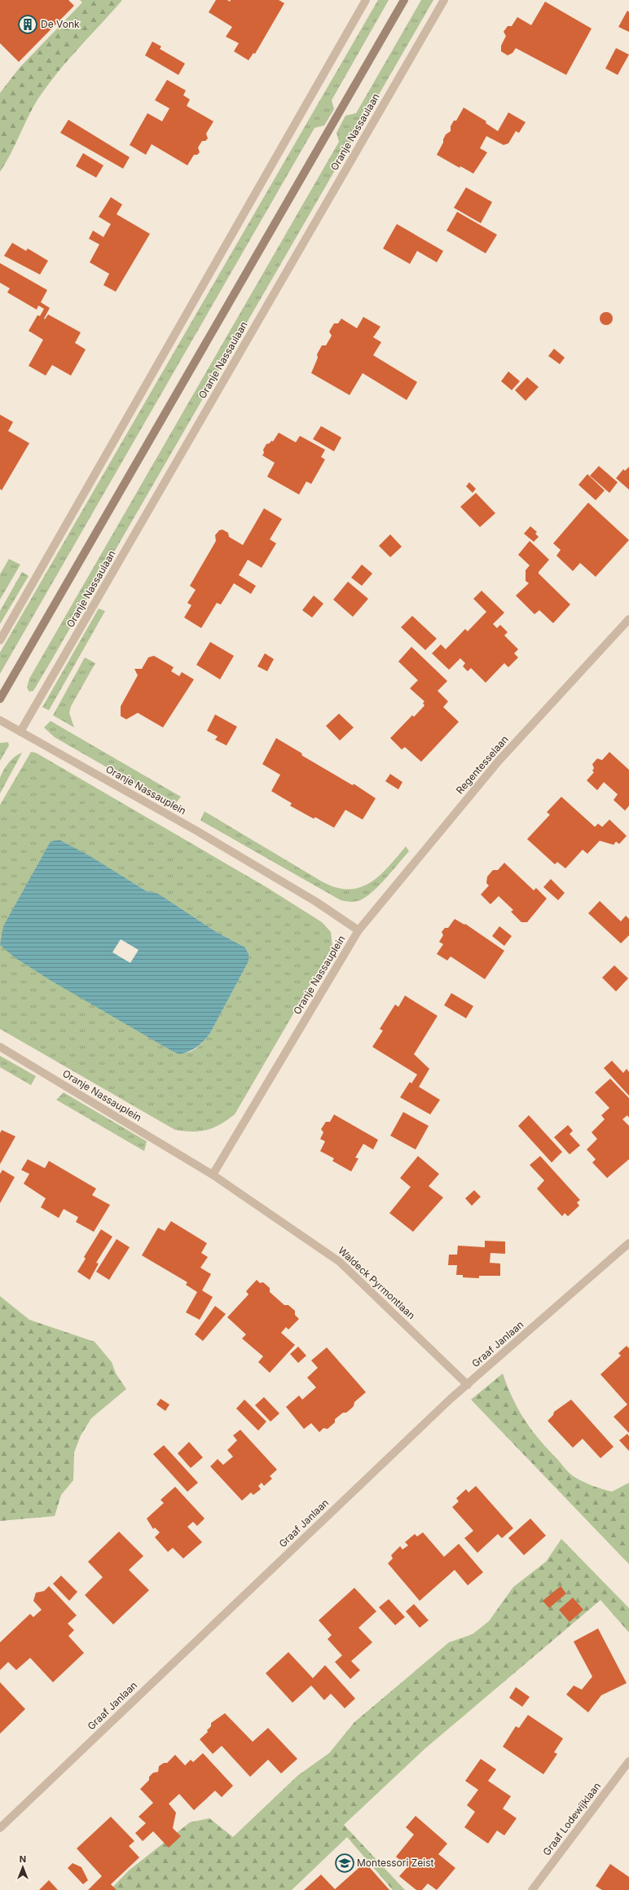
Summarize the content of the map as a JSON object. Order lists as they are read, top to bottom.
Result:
{
  "streets": {
    "street": [
      "Oranje Nassaulaan",
      "Regentesselaan",
      "Oranje Nassauplein",
      "Waldeck Pyrmontlaan",
      "Graaf Janlaan",
      "Graaf Lodewijklaan"
    ]
  },
  "crossings": [
    ["Oranje Nassaulaan", "Oranje Nassauplein"],
    ["Regentesselaan", "Oranje Nassauplein"],
    ["Oranje Nassauplein", "Waldeck Pyrmontlaan"],
    ["Waldeck Pyrmontlaan", "Graaf Janlaan"]
  ],
  "places": {
    "building": ["De Vonk"],
    "school or university": ["Montessori Zeist"]
  },
  "north": "top"
}
